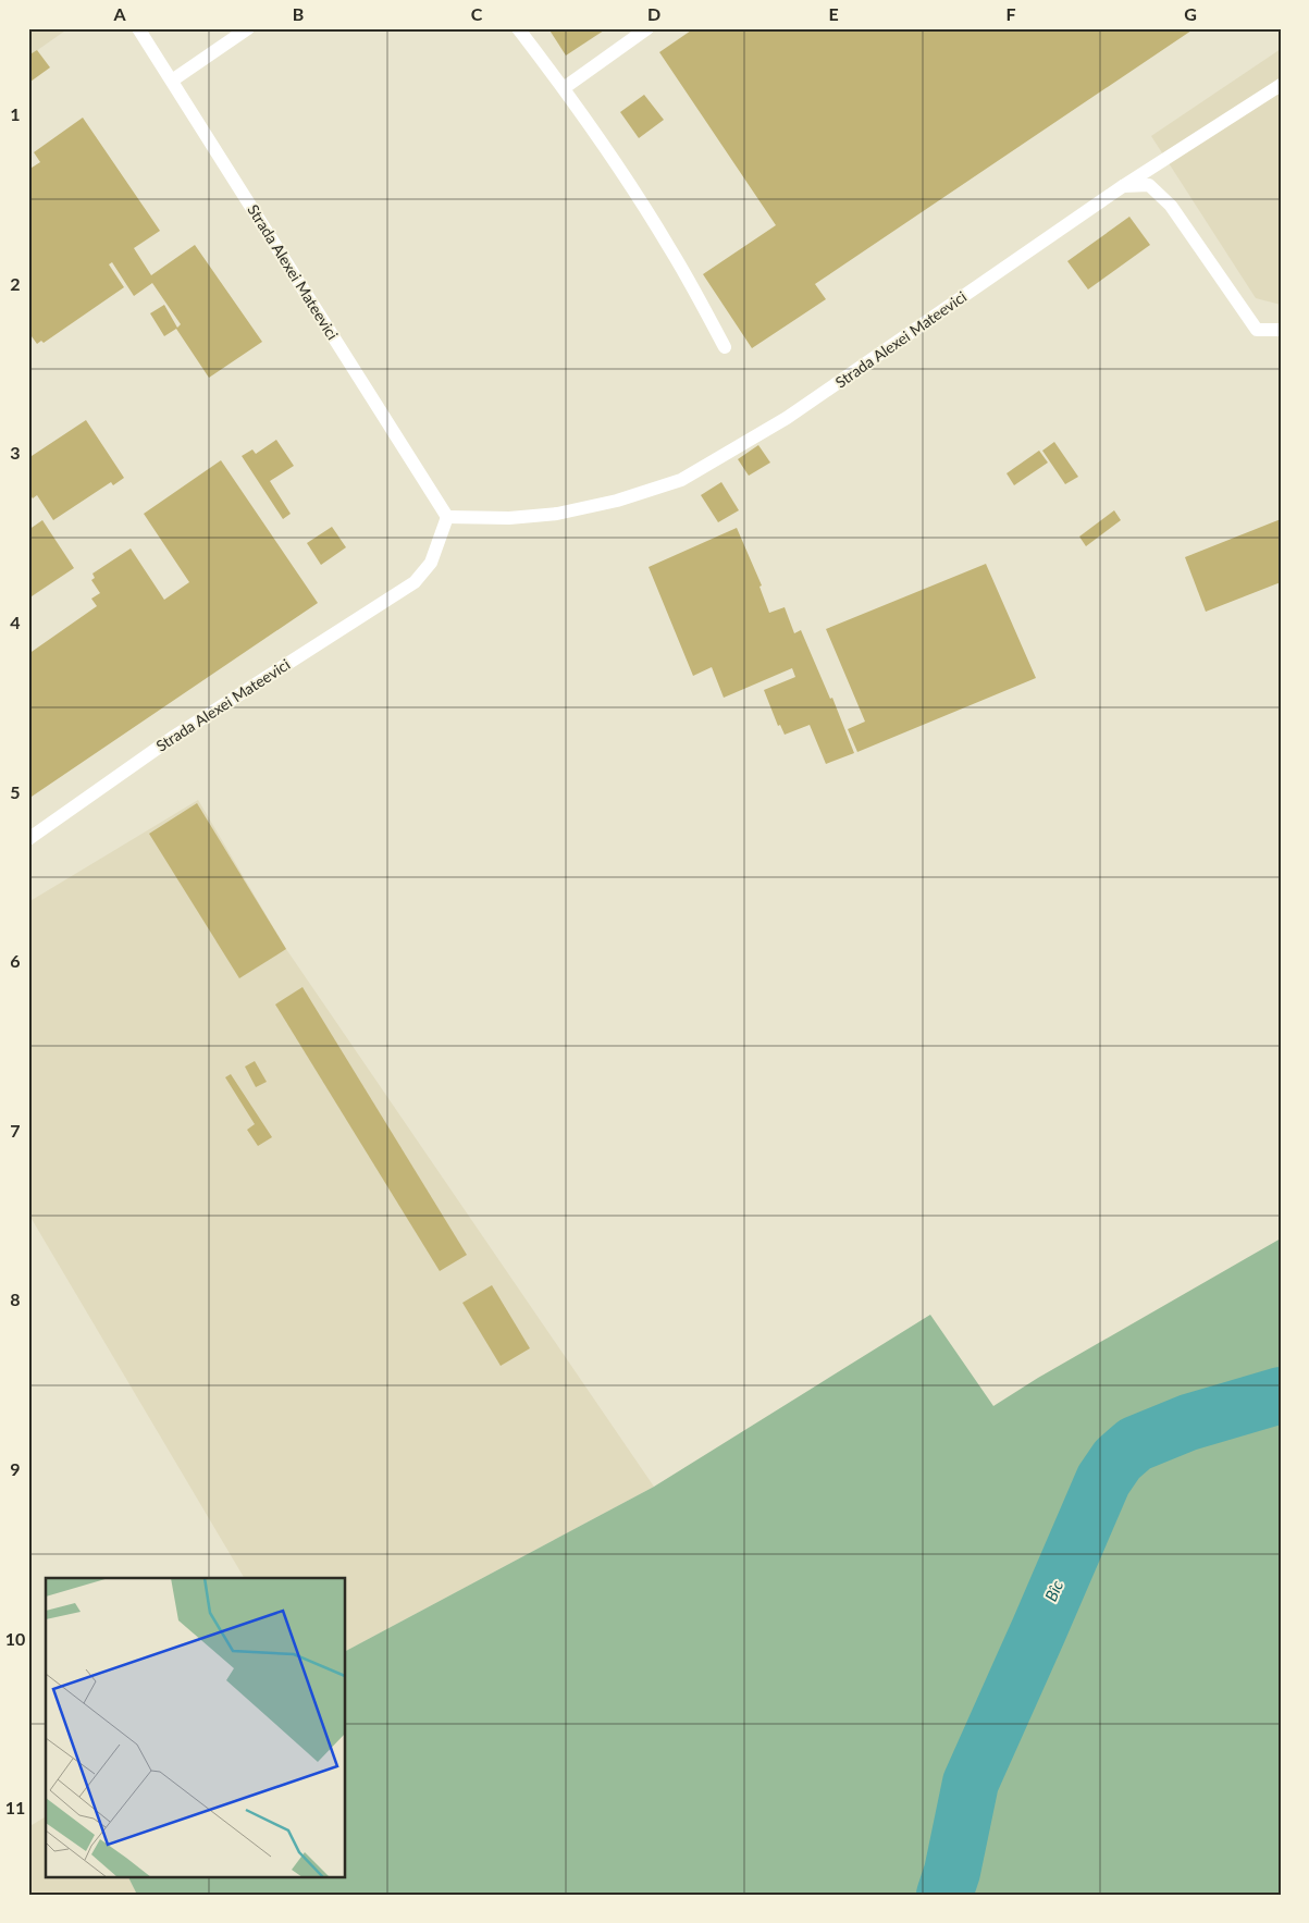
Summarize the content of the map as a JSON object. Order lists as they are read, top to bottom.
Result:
{
  "streets": {
    "lane": ["Strada Alexei Mateevici"]
  },
  "water": ["Bîc"],
  "grid": {
    "columns": [
      "A",
      "B",
      "C",
      "D",
      "E",
      "F",
      "G"
    ],
    "rows": [
      "1",
      "2",
      "3",
      "4",
      "5",
      "6",
      "7",
      "8",
      "9",
      "10",
      "11"
    ]
  }
}
